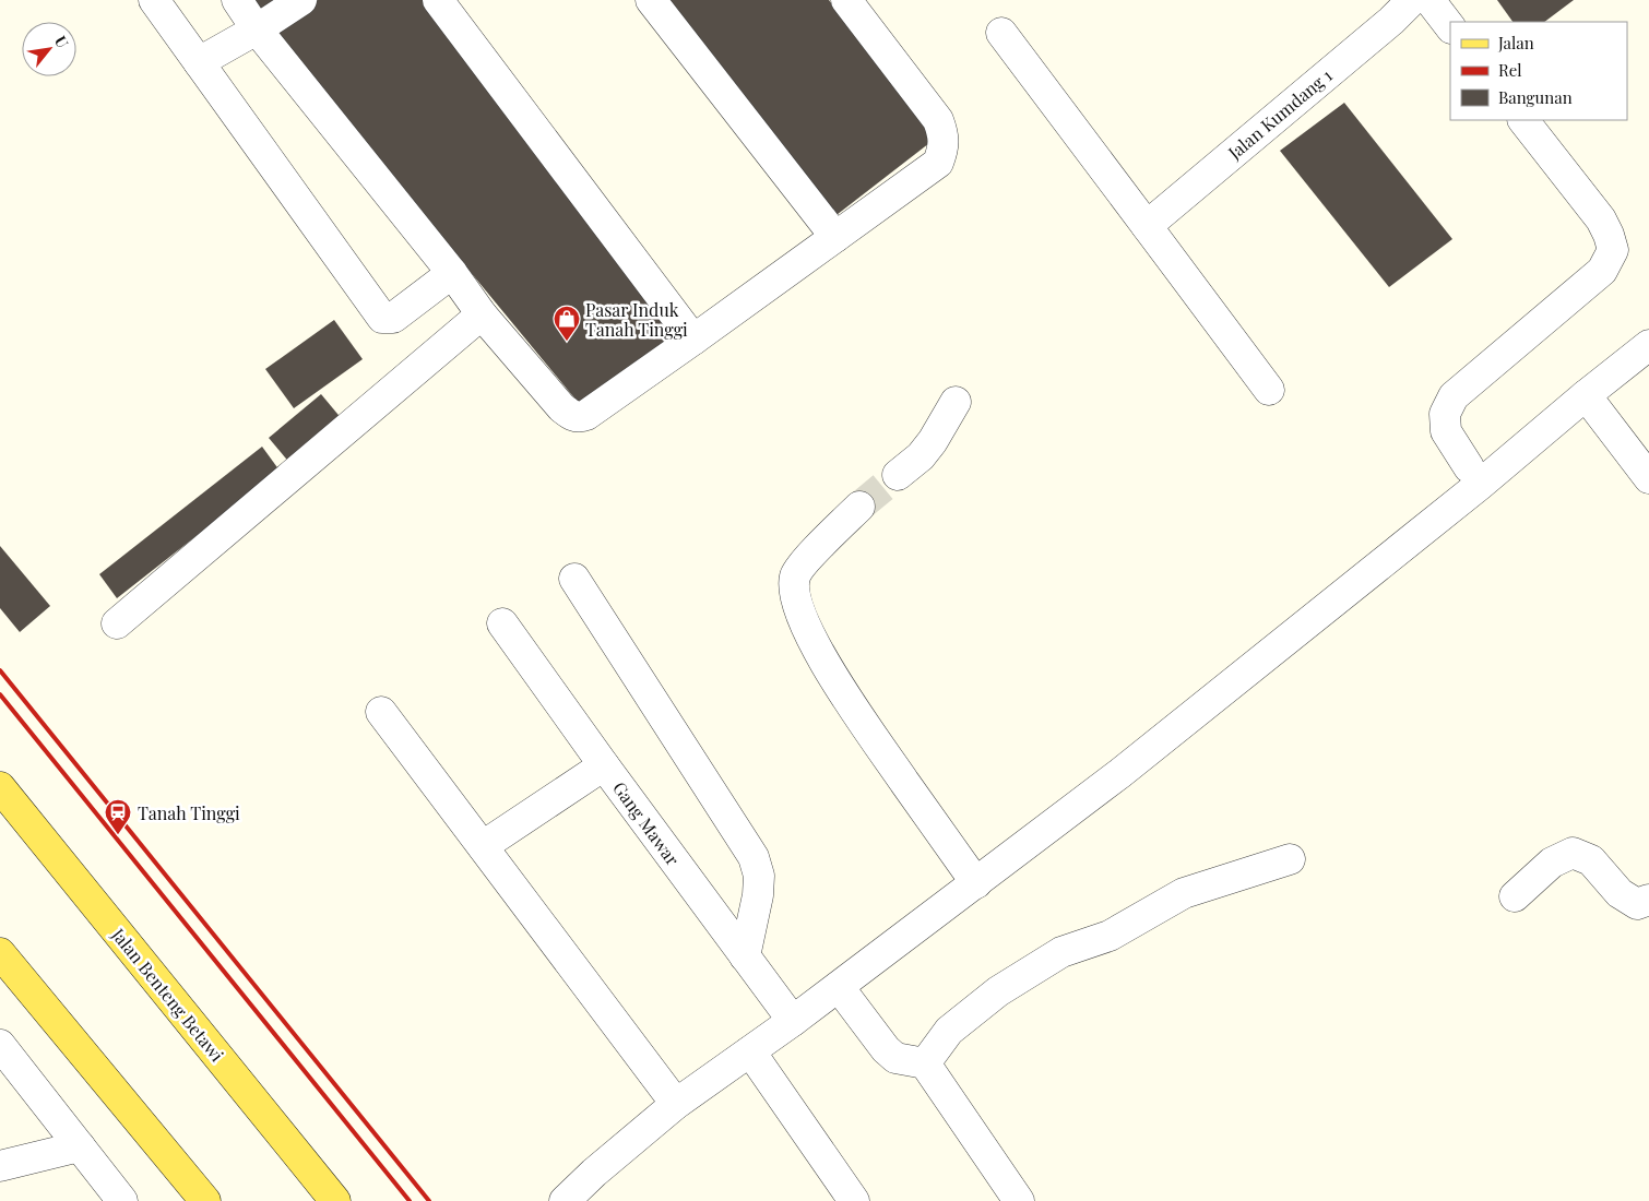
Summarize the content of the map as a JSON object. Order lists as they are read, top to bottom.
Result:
{
  "streets": {
    "main road": ["Jalan Benteng Betawi"],
    "street": ["Jalan Kumdang 1", "Gang Mawar"]
  },
  "places": {
    "shop": ["Pasar Induk Tanah Tinggi"],
    "station": ["Tanah Tinggi"]
  },
  "legend": ["Jalan", "Rel", "Bangunan"],
  "north": "top right"
}
